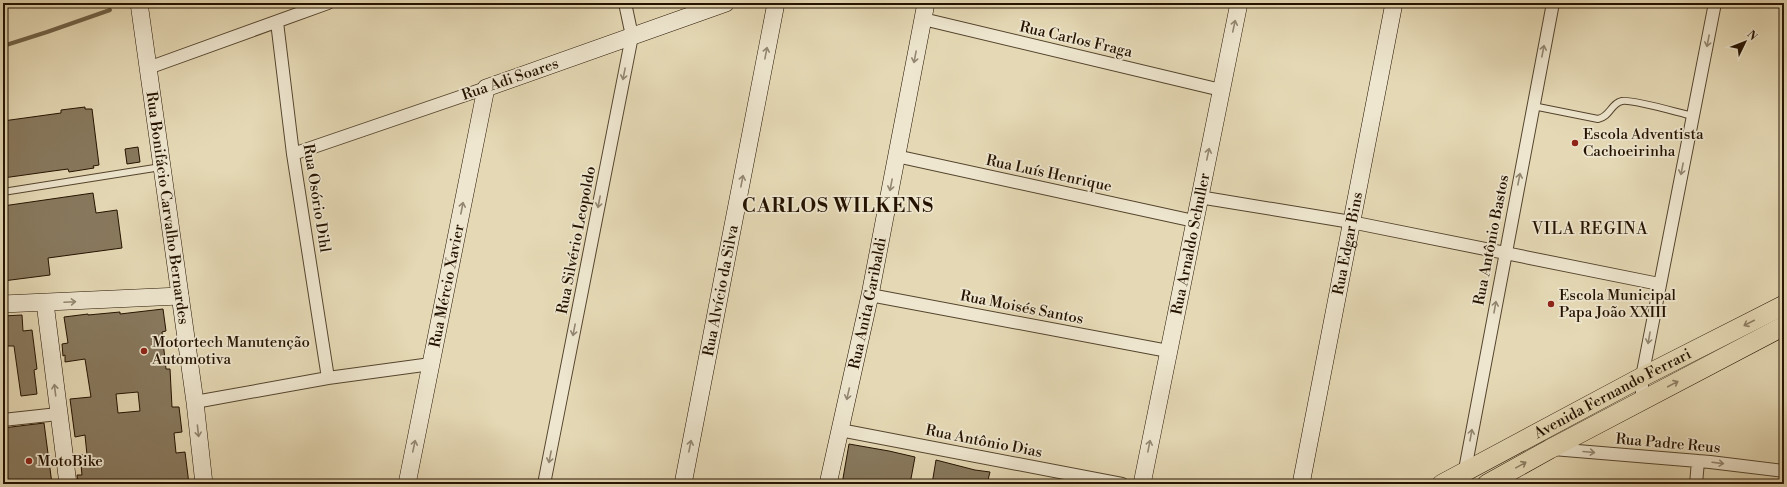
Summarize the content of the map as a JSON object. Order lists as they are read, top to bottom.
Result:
{
  "streets": {
    "main road": ["Avenida Fernando Ferrari"],
    "street": [
      "Rua Carlos Fraga",
      "Rua Adi Soares",
      "Rua Luís Henrique",
      "Rua Osório Dihl",
      "Rua Bonifácio Carvalho Bernardes",
      "Rua Silvério Leopoldo",
      "Rua Antônio Bastos",
      "Rua Arnaldo Schuller",
      "Rua Edgar Bins",
      "Rua Mércio Xavier",
      "Rua Alvício da Silva",
      "Rua Anita Garibaldi",
      "Rua Moisés Santos",
      "Rua Antônio Dias",
      "Rua Padre Reus"
    ]
  },
  "crossings": [
    ["Rua Carlos Fraga", "Rua Arnaldo Schuller"],
    ["Rua Carlos Fraga", "Rua Anita Garibaldi"],
    ["Rua Adi Soares", "Rua Osório Dihl"],
    ["Rua Adi Soares", "Rua Silvério Leopoldo"],
    ["Rua Adi Soares", "Rua Mércio Xavier"],
    ["Rua Luís Henrique", "Rua Arnaldo Schuller"],
    ["Rua Luís Henrique", "Rua Anita Garibaldi"],
    ["Rua Antônio Bastos", "Avenida Fernando Ferrari"],
    ["Rua Arnaldo Schuller", "Rua Moisés Santos"],
    ["Rua Anita Garibaldi", "Rua Moisés Santos"],
    ["Rua Anita Garibaldi", "Rua Antônio Dias"],
    ["Avenida Fernando Ferrari", "Rua Padre Reus"]
  ],
  "one_way": [
    "Rua Silvério Leopoldo",
    "Rua Antônio Bastos",
    "Rua Arnaldo Schuller",
    "Rua Mércio Xavier",
    "Rua Alvício da Silva",
    "Rua Anita Garibaldi",
    "Rua Padre Reus"
  ],
  "districts": ["CARLOS WILKENS", "VILA REGINA"],
  "places": [
    "Escola Adventista Cachoeirinha",
    "Escola Municipal Papa João XXIII",
    "Motortech Manutenção Automotiva",
    "MotoBike"
  ],
  "north": "top right"
}
